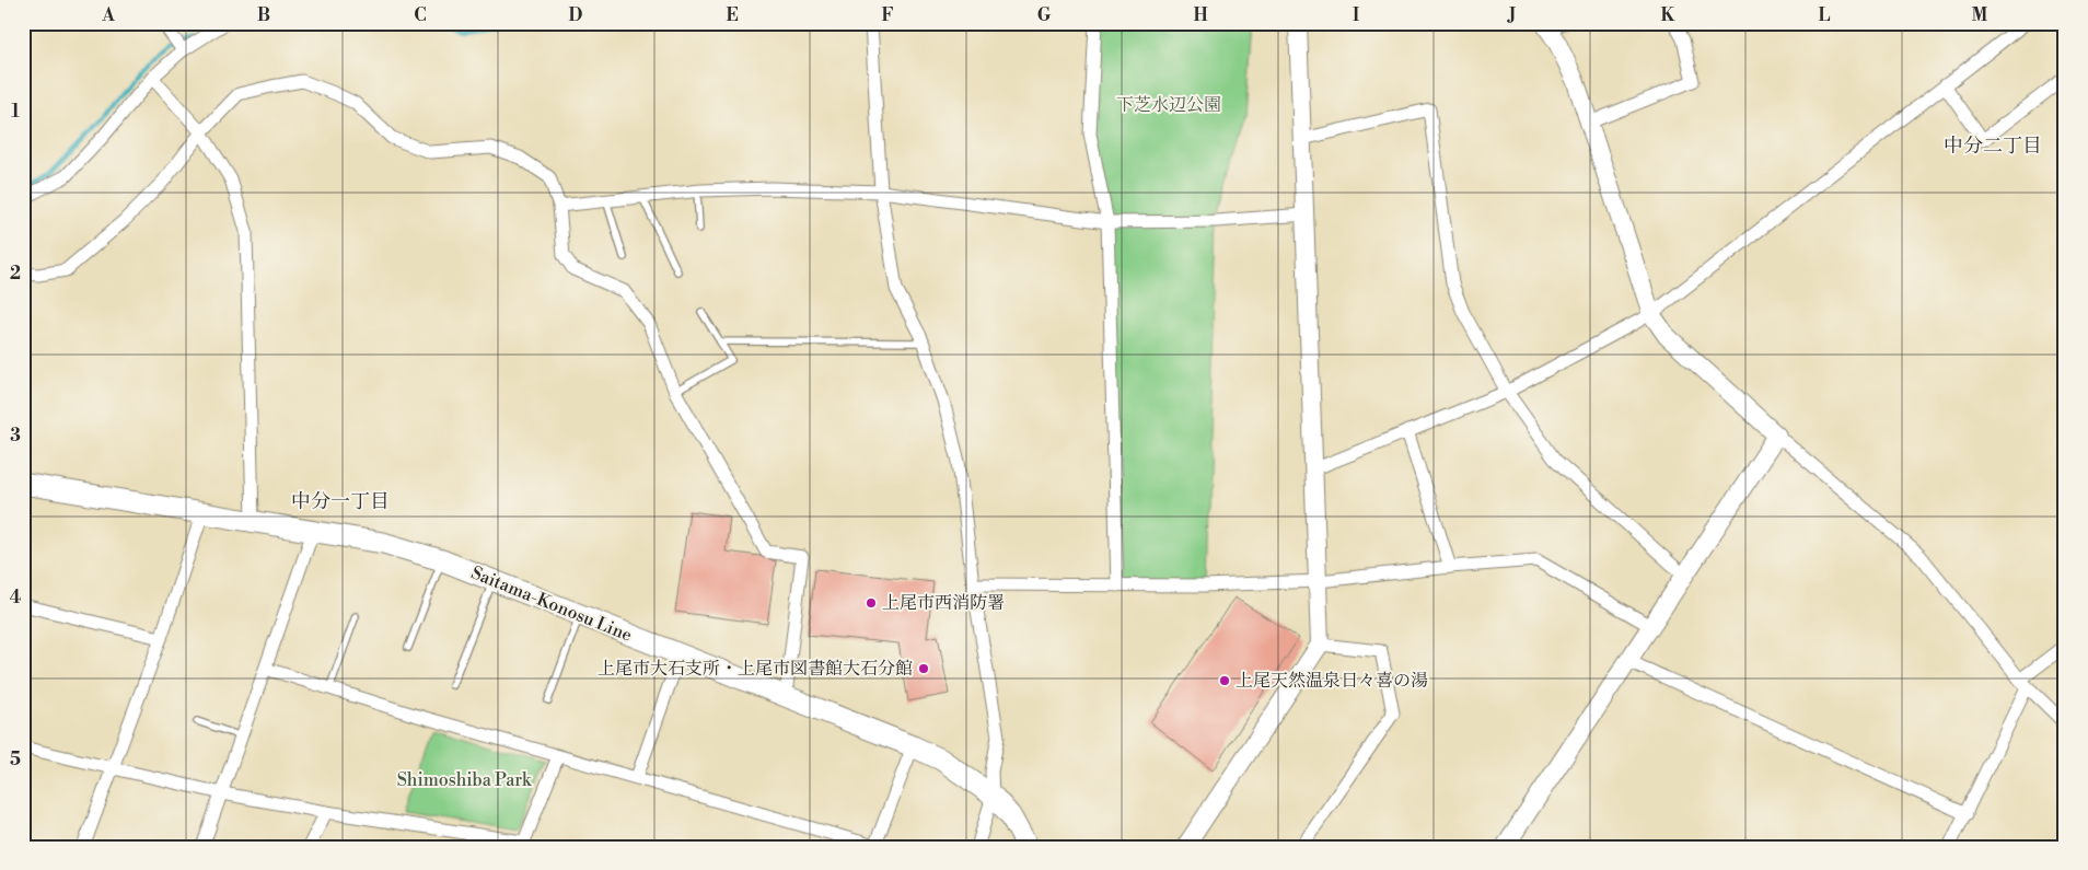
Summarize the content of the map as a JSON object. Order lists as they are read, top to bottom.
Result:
{
  "streets": {
    "main road": ["Saitama-Konosu Line"]
  },
  "districts": ["中分二丁目", "中分一丁目"],
  "parks": ["下芝水辺公園", "Shimoshiba Park"],
  "places": ["上尾市西消防署", "上尾市大石支所・上尾市図書館大石分館", "上尾天然温泉日々喜の湯"],
  "grid": {
    "columns": [
      "A",
      "B",
      "C",
      "D",
      "E",
      "F",
      "G",
      "H",
      "I",
      "J",
      "K",
      "L",
      "M"
    ],
    "rows": [
      "1",
      "2",
      "3",
      "4",
      "5"
    ]
  }
}
